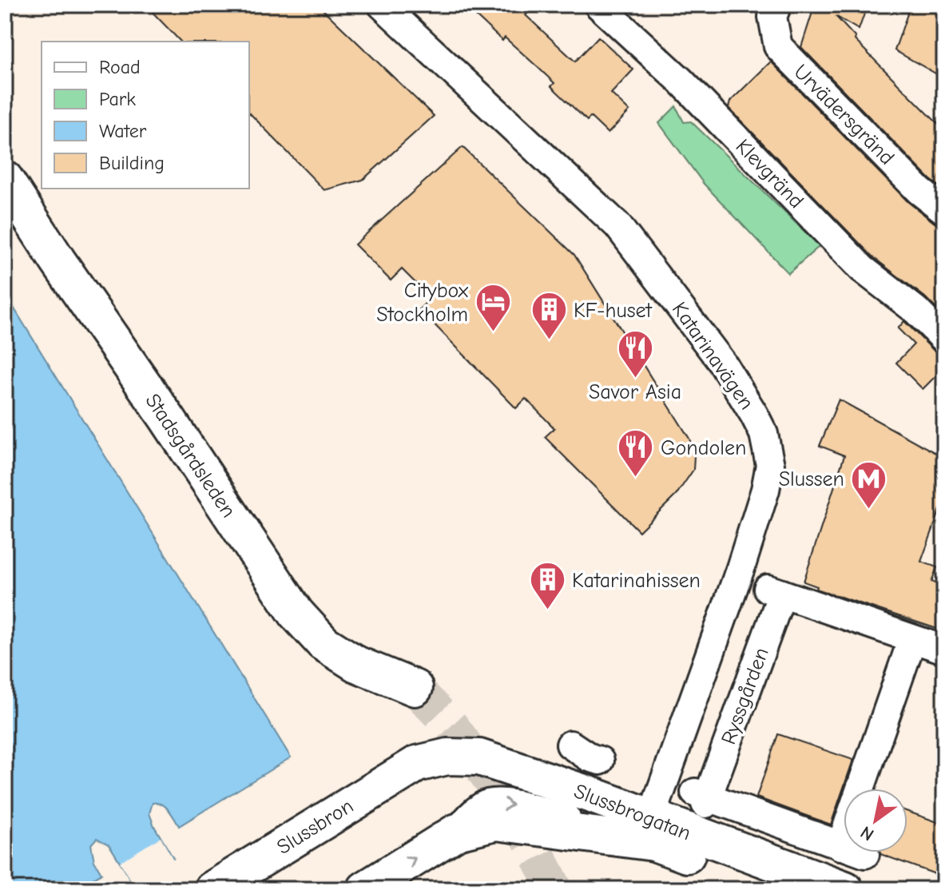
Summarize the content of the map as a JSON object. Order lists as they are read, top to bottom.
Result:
{
  "streets": {
    "main road": ["Stadsgårdsleden", "Slussbrogatan", "Slussbron"],
    "street": [
      "Urvädersgränd",
      "Klevgränd",
      "Katarinavägen",
      "Ryssgården"
    ]
  },
  "crossings": [
    ["Katarinavägen", "Slussbrogatan"],
    ["Slussbrogatan", "Slussbron"]
  ],
  "places": {
    "hotel": ["Citybox Stockholm"],
    "building": ["KF-huset", "Katarinahissen"],
    "restaurant": ["Savor Asia", "Gondolen"],
    "metro station": ["Slussen"]
  },
  "legend": [
    "Road",
    "Park",
    "Water",
    "Building"
  ],
  "north": "bottom left"
}
